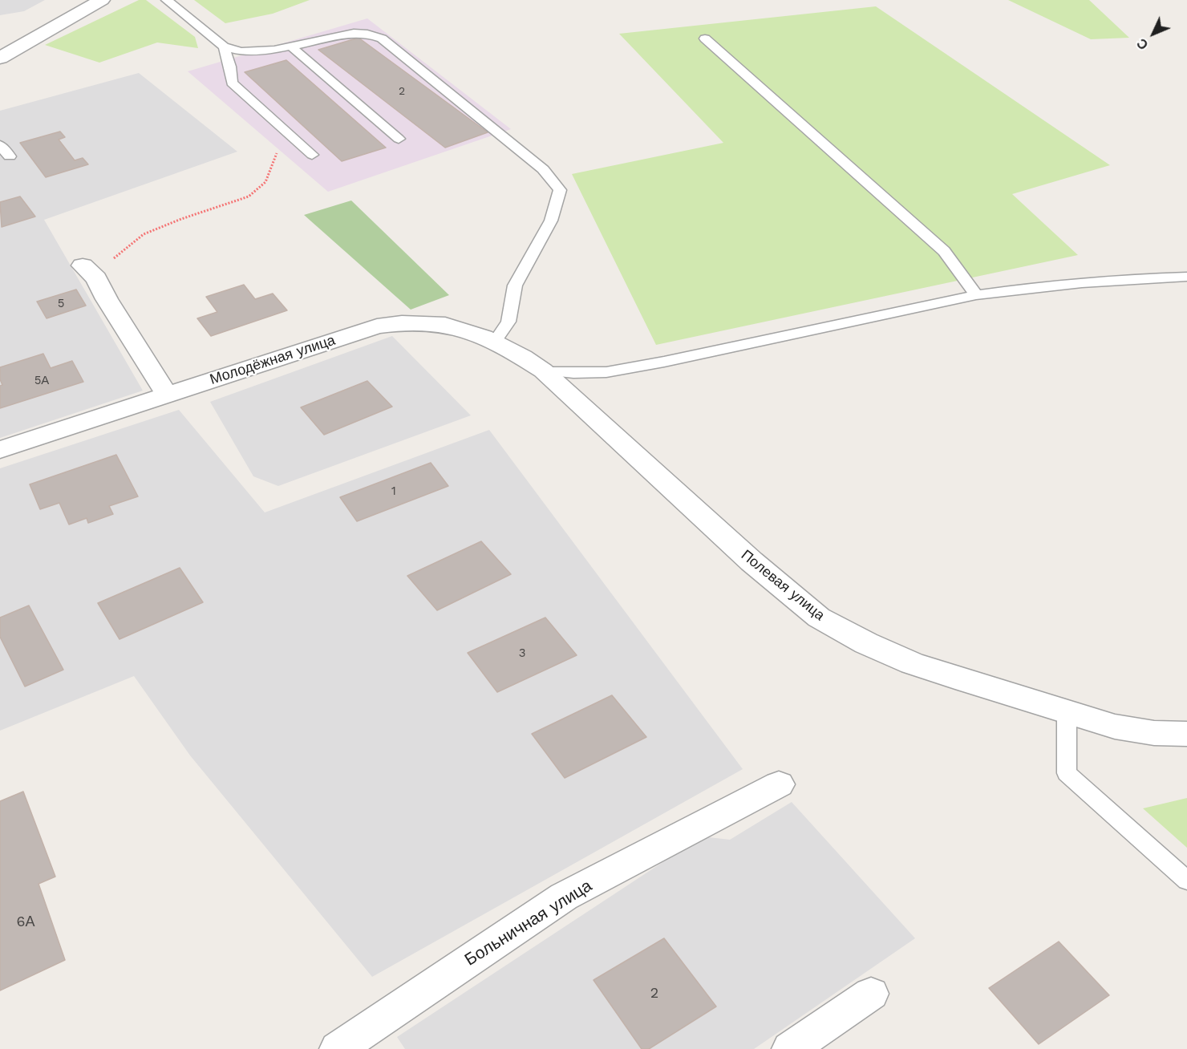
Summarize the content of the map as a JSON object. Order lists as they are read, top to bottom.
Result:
{
  "streets": {
    "street": ["Молодёжная улица", "Полевая улица", "Больничная улица"]
  },
  "crossings": [
    ["Молодёжная улица", "Полевая улица"]
  ],
  "house_numbers": [
    "2",
    "5",
    "5А",
    "1",
    "3",
    "6А",
    "2"
  ],
  "north": "bottom left"
}
